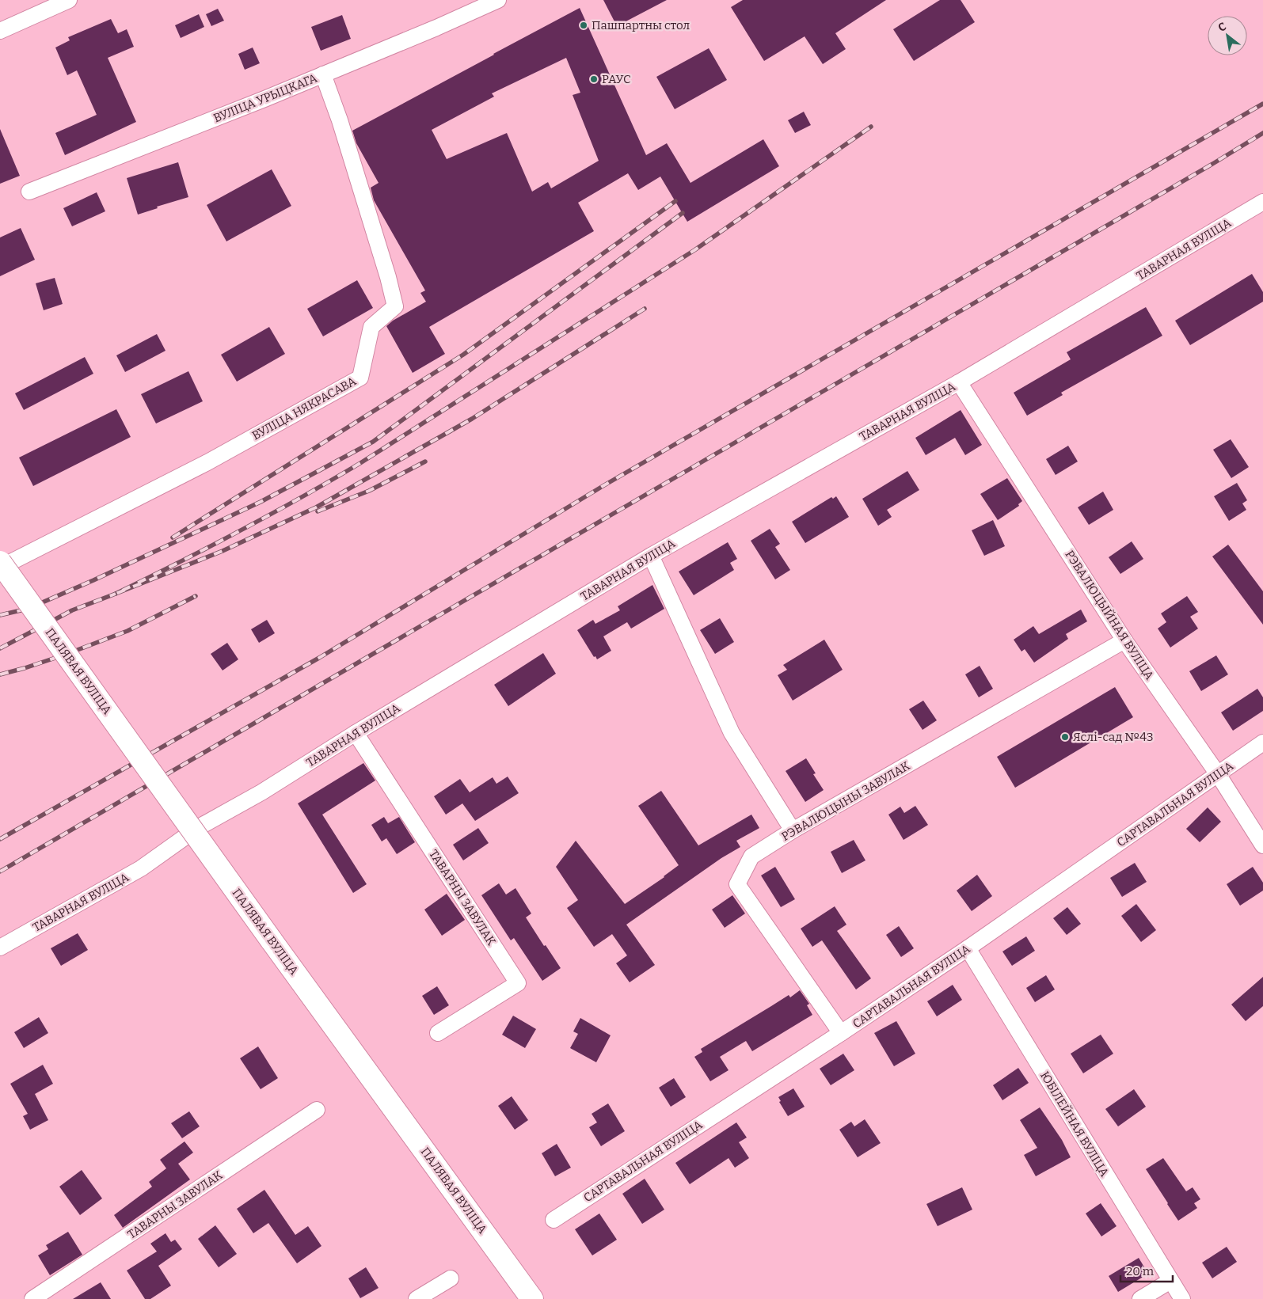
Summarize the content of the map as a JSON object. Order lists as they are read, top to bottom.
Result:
{
  "streets": {
    "main road": ["ПАЛЯВАЯ ВУЛІЦА"],
    "street": [
      "ВУЛІЦА УРЫЦКАГА",
      "ТАВАРНАЯ ВУЛІЦА",
      "ВУЛІЦА НЯКРАСАВА",
      "РЭВАЛЮЦЫЙНАЯ ВУЛІЦА",
      "РЭВАЛЮЦЫНЫ ЗАВУЛАК",
      "САРТАВАЛЬНАЯ ВУЛІЦА",
      "ТАВАРНЫ ЗАВУЛАК",
      "ЮБІЛЕЙНАЯ ВУЛІЦА"
    ]
  },
  "crossings": [
    ["ВУЛІЦА УРЫЦКАГА", "ВУЛІЦА НЯКРАСАВА"],
    ["ТАВАРНАЯ ВУЛІЦА", "РЭВАЛЮЦЫЙНАЯ ВУЛІЦА"],
    ["ТАВАРНАЯ ВУЛІЦА", "ТАВАРНЫ ЗАВУЛАК"],
    ["РЭВАЛЮЦЫЙНАЯ ВУЛІЦА", "РЭВАЛЮЦЫНЫ ЗАВУЛАК"],
    ["РЭВАЛЮЦЫЙНАЯ ВУЛІЦА", "САРТАВАЛЬНАЯ ВУЛІЦА"],
    ["РЭВАЛЮЦЫНЫ ЗАВУЛАК", "САРТАВАЛЬНАЯ ВУЛІЦА"],
    ["САРТАВАЛЬНАЯ ВУЛІЦА", "ЮБІЛЕЙНАЯ ВУЛІЦА"]
  ],
  "places": ["Пашпартны стол", "РАУС", "Яслі-сад №43"],
  "scale_bar": "20 m",
  "north": "top left"
}
